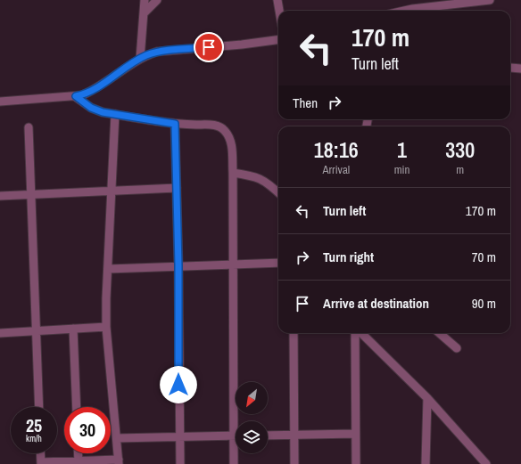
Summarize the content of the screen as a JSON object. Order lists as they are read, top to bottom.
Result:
{
  "north": "bottom left",
  "page": {
    "turn": ["170 m", "Turn left"],
    "then": "Then",
    "eta": [
      "18:16",
      "Arrival",
      "1",
      "min",
      "330",
      "m"
    ],
    "list": [
      {
        "name": "Turn left",
        "value": "170 m"
      },
      {
        "name": "Turn right",
        "value": "70 m"
      },
      {
        "name": "Arrive at destination",
        "value": "90 m"
      }
    ],
    "speed": "25 km/h",
    "limit": "30"
  }
}
